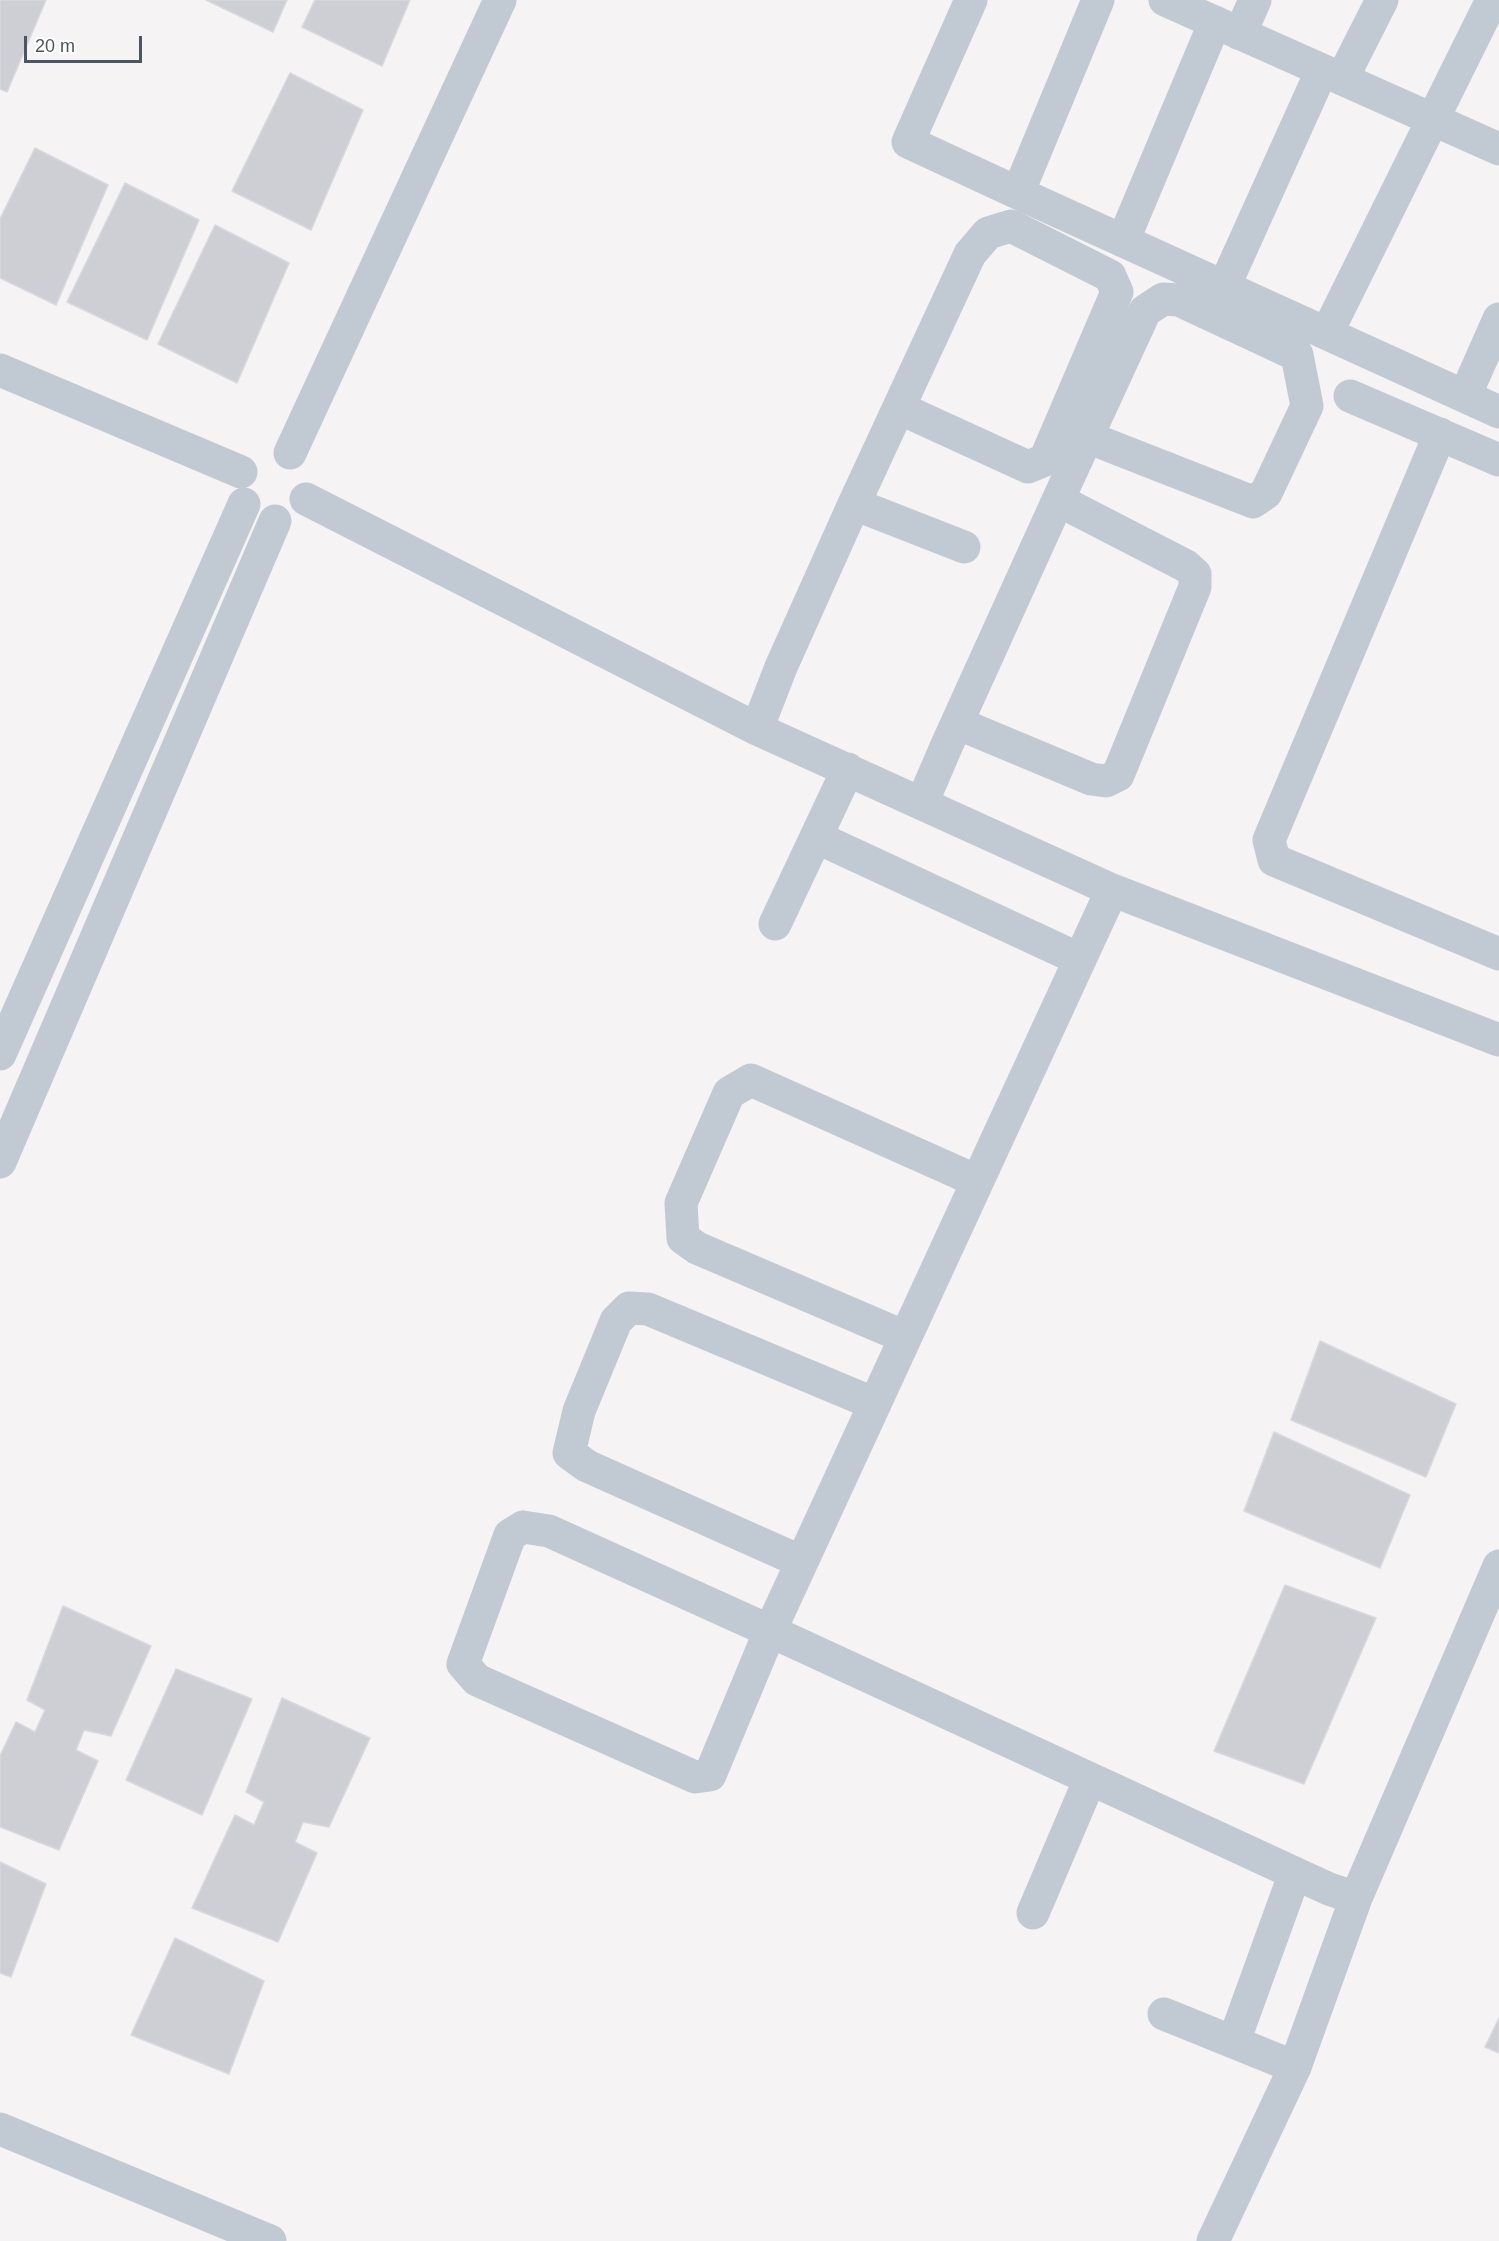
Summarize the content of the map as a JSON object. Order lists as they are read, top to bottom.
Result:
{
  "scale_bar": "20 m"
}
